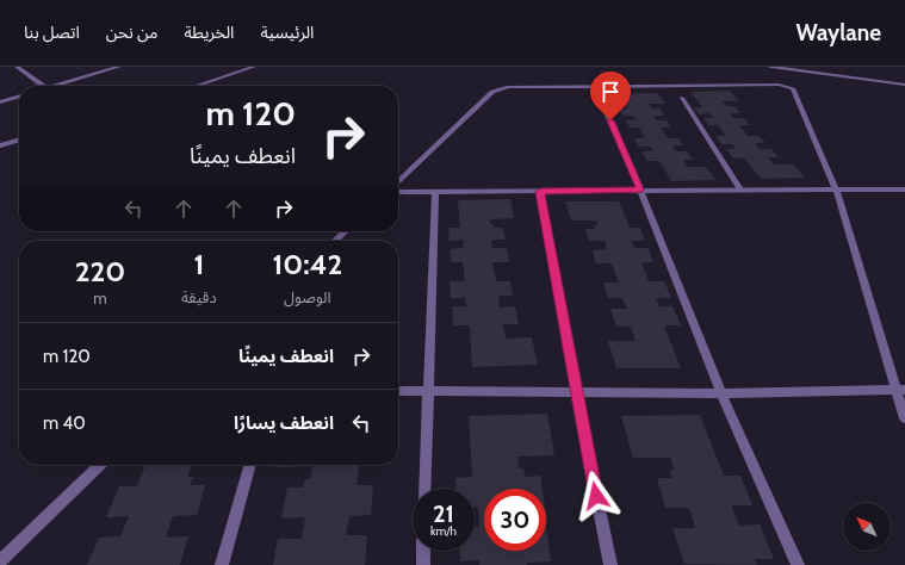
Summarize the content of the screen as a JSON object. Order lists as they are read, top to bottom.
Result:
{
  "north": "top left",
  "page": {
    "header": "Waylane",
    "nav": [
      "الرئيسية",
      "الخريطة",
      "من نحن",
      "اتصل بنا"
    ],
    "turn": ["120 m", "انعطف يمينًا"],
    "eta": [
      "10:42",
      "الوصول",
      "1",
      "دقيقة",
      "220",
      "m"
    ],
    "list": [
      {
        "name": "انعطف يمينًا",
        "value": "120 m"
      },
      {
        "name": "انعطف يسارًا",
        "value": "40 m"
      }
    ],
    "speed": "21 km/h",
    "limit": "30"
  }
}
